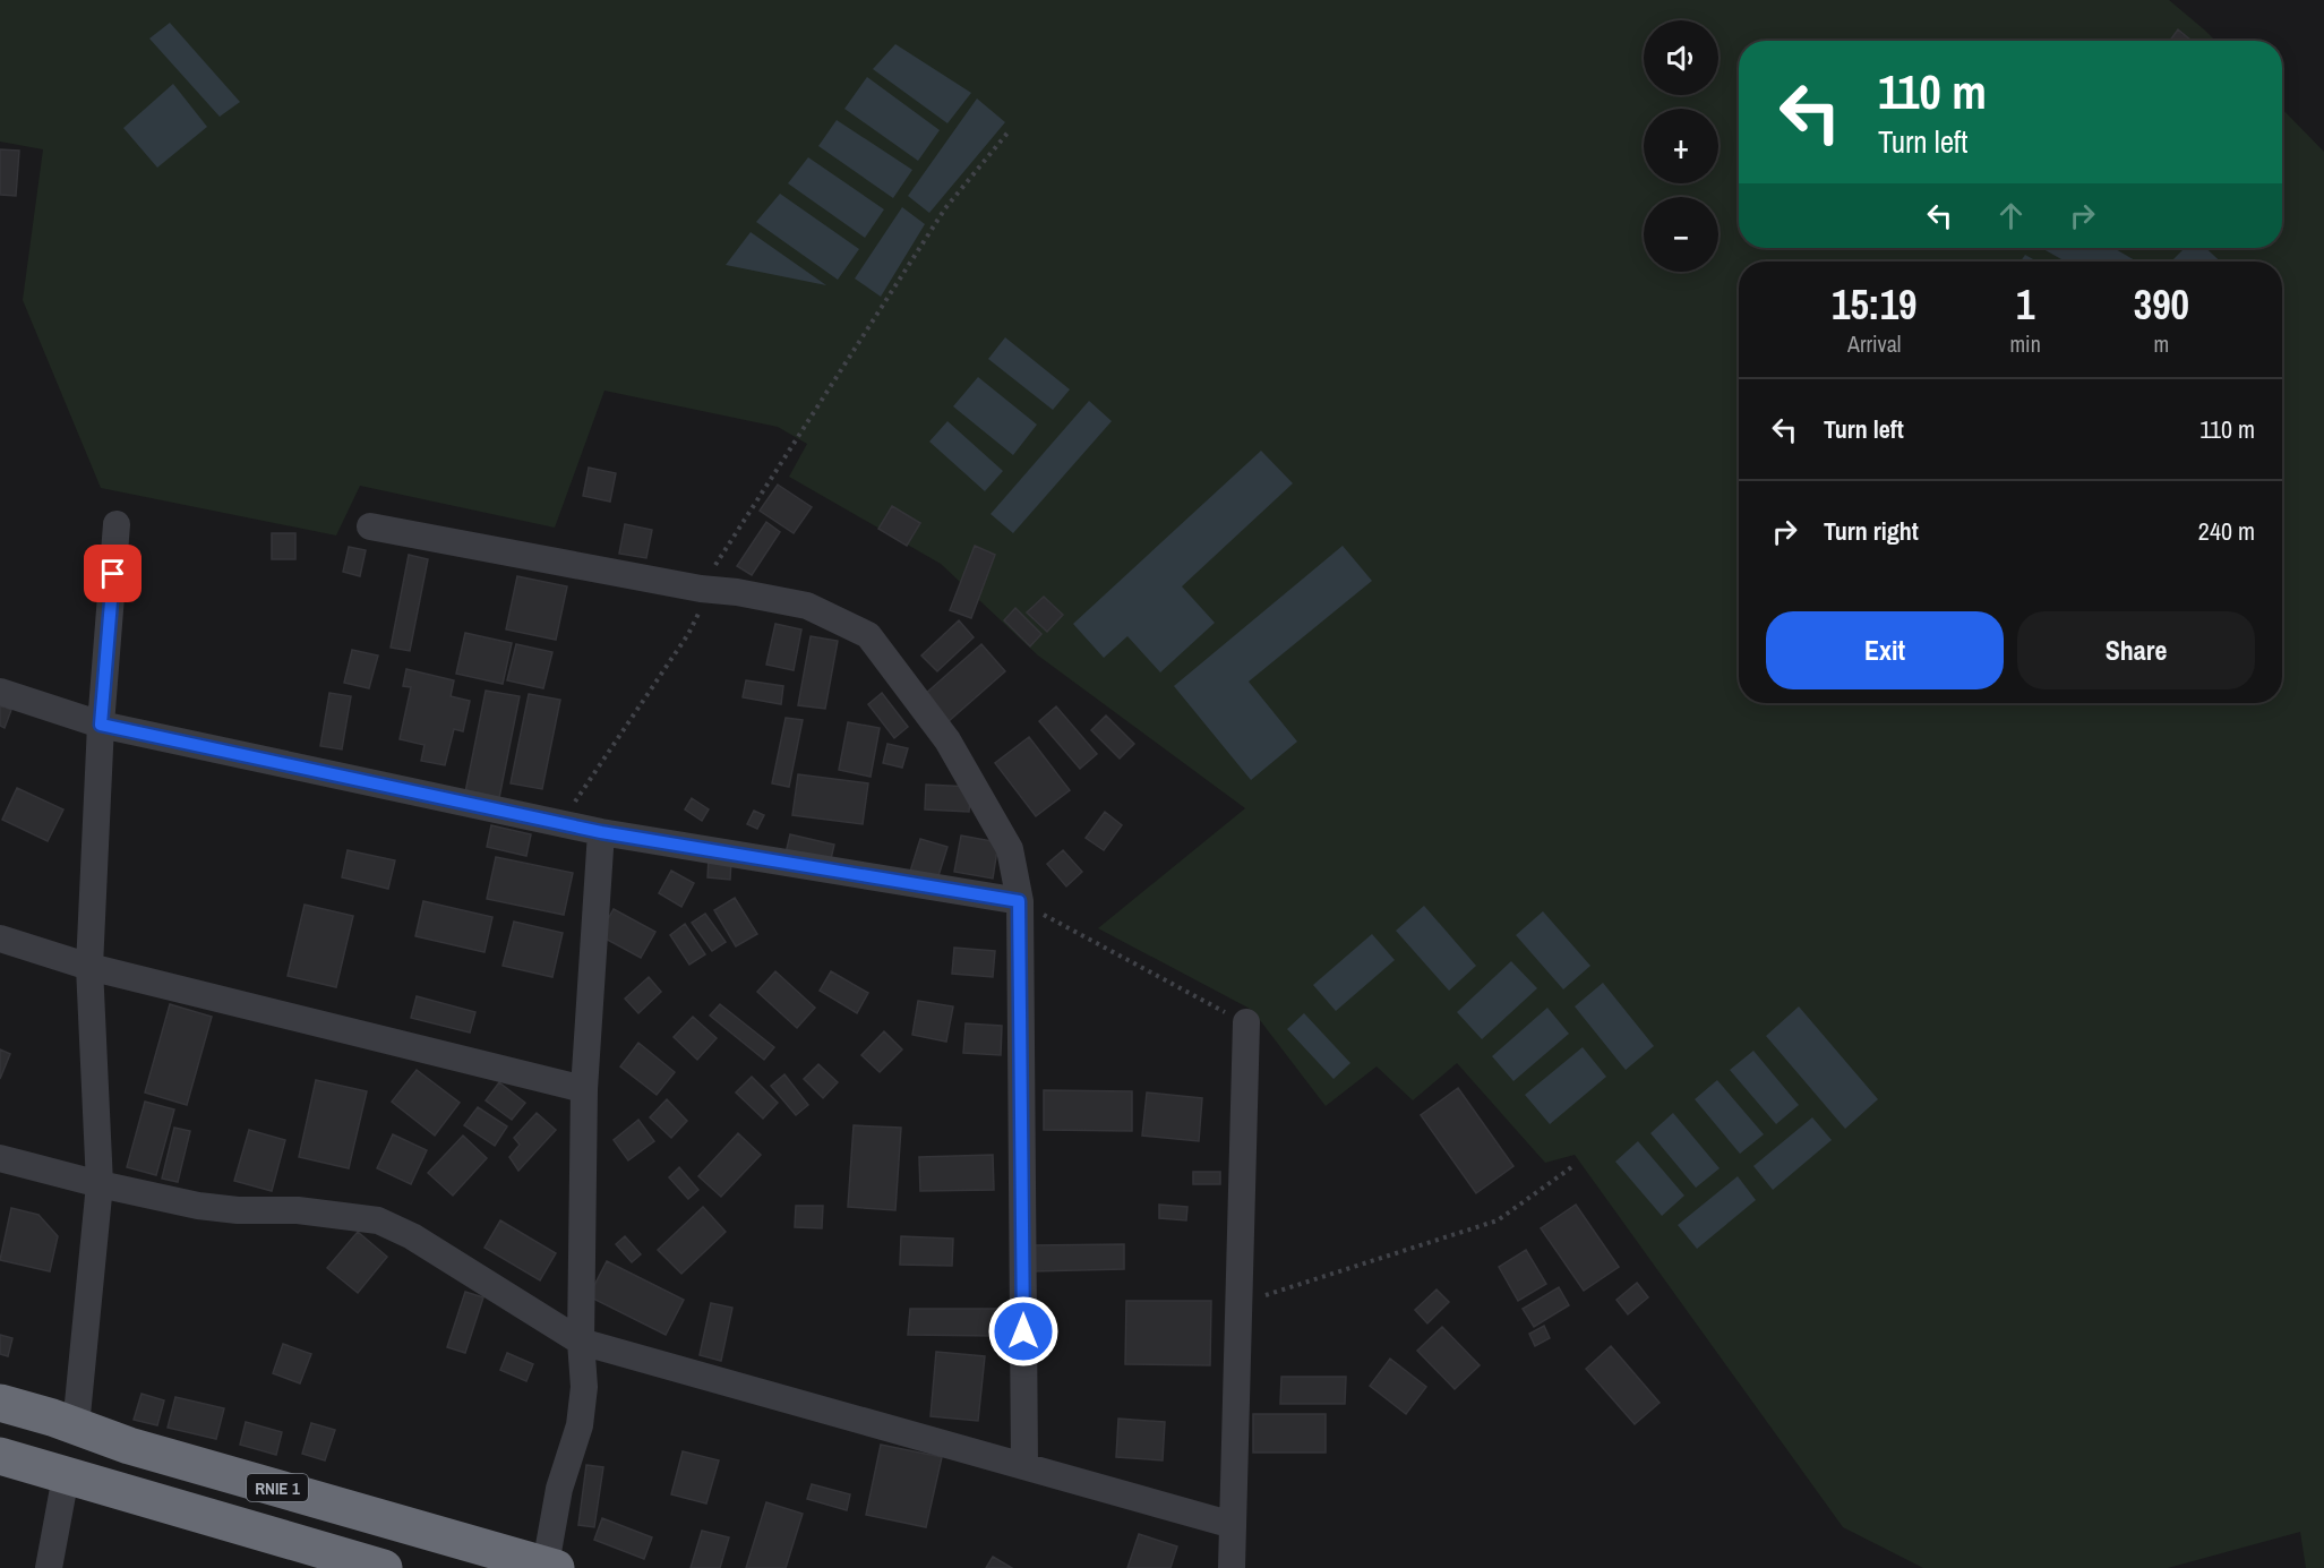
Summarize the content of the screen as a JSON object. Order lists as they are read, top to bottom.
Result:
{
  "streets": {
    "highway": ["RNIE 1"]
  },
  "page": {
    "map_buttons": ["+", "−"],
    "turn": ["110 m", "Turn left"],
    "eta": [
      "15:19",
      "Arrival",
      "1",
      "min",
      "390",
      "m"
    ],
    "list": [
      {
        "name": "Turn left",
        "value": "110 m"
      },
      {
        "name": "Turn right",
        "value": "240 m"
      }
    ],
    "buttons": ["Exit", "Share"]
  }
}
